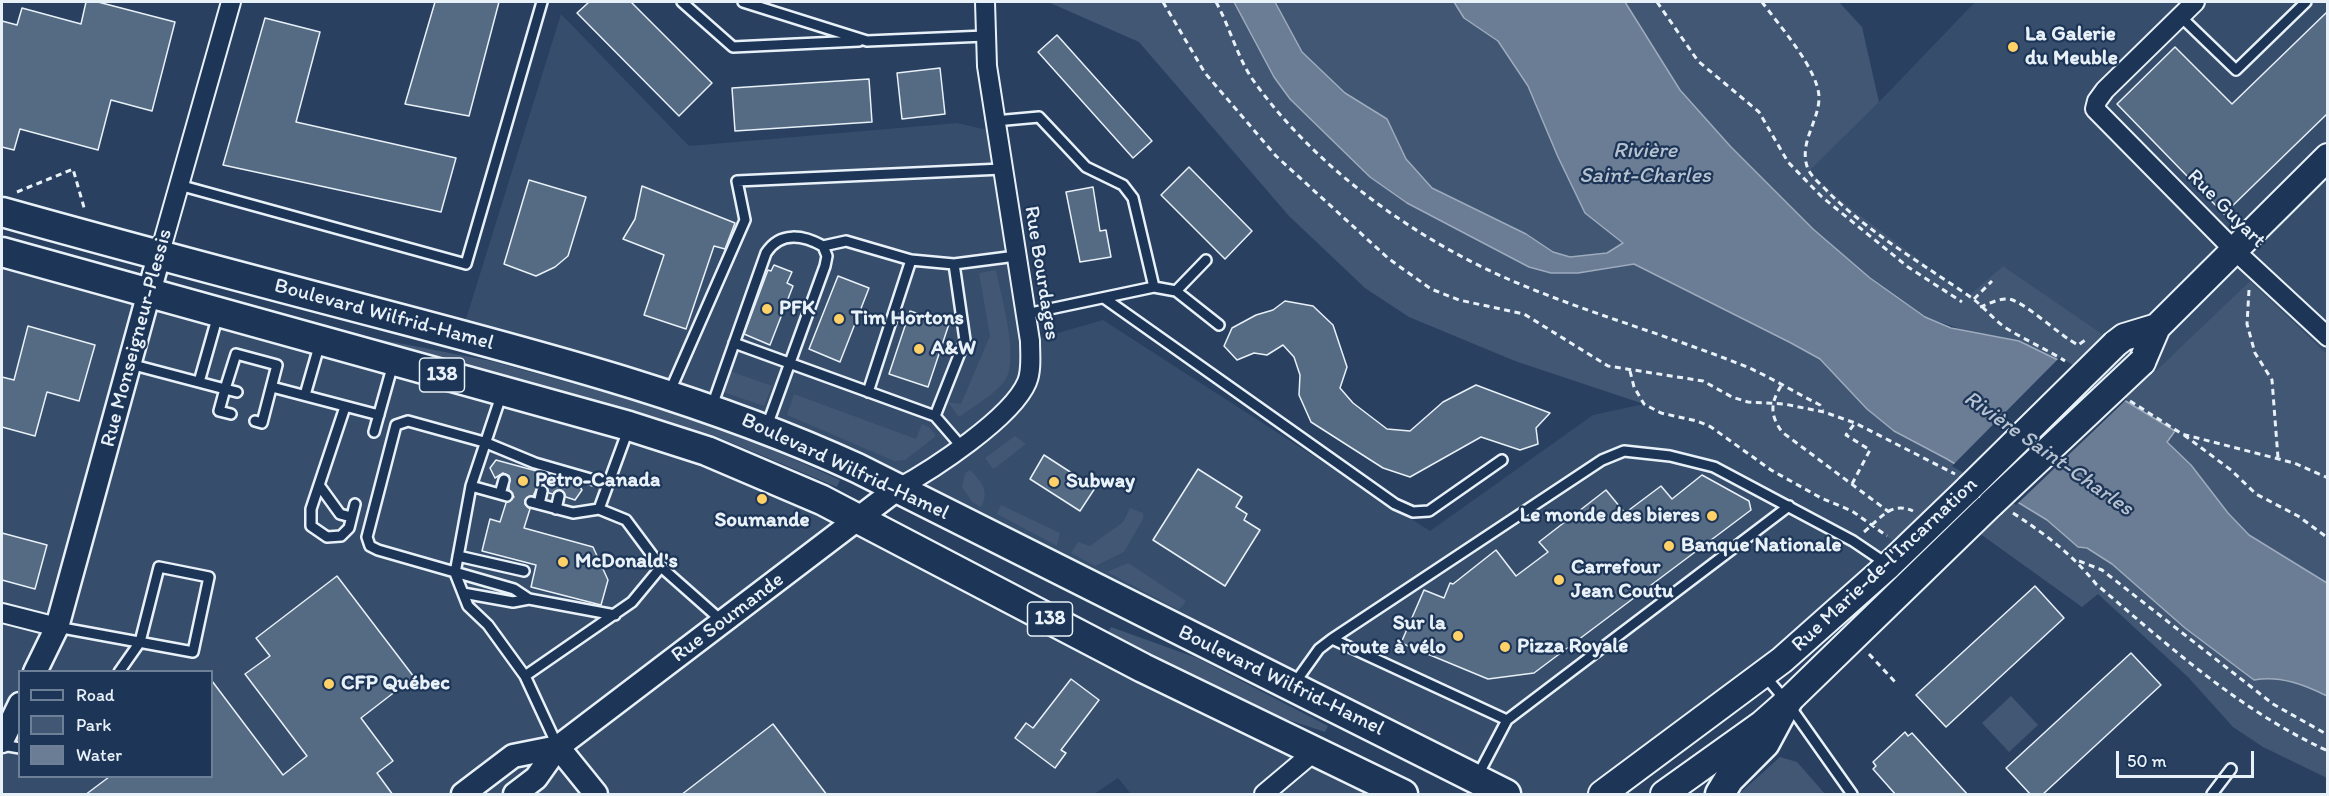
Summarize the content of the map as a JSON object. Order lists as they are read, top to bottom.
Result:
{
  "streets": {
    "main road": ["Boulevard Wilfrid-Hamel", "138", "Rue Marie-de-l'Incarnation"],
    "street": [
      "Rue Guyart",
      "Rue Bourdages",
      "Rue Monseigneur-Plessis",
      "Rue Soumande"
    ]
  },
  "crossings": [
    ["Rue Guyart", "Rue Marie-de-l'Incarnation"],
    ["Rue Bourdages", "Boulevard Wilfrid-Hamel"],
    ["Rue Bourdages", "Rue Soumande"],
    ["Boulevard Wilfrid-Hamel", "Rue Monseigneur-Plessis"],
    ["Boulevard Wilfrid-Hamel", "Rue Soumande"]
  ],
  "water": ["Rivière Saint-Charles"],
  "places": [
    "La Galerie du Meuble",
    "PFK",
    "Tim Hortons",
    "A&W",
    "Petro-Canada",
    "Subway",
    "Soumande",
    "Le monde des bieres",
    "Banque Nationale",
    "McDonald's",
    "Carrefour Jean Coutu",
    "Sur la route à vélo",
    "Pizza Royale",
    "CFP Québec"
  ],
  "legend": ["Road", "Park", "Water"],
  "scale_bar": "50 m"
}
